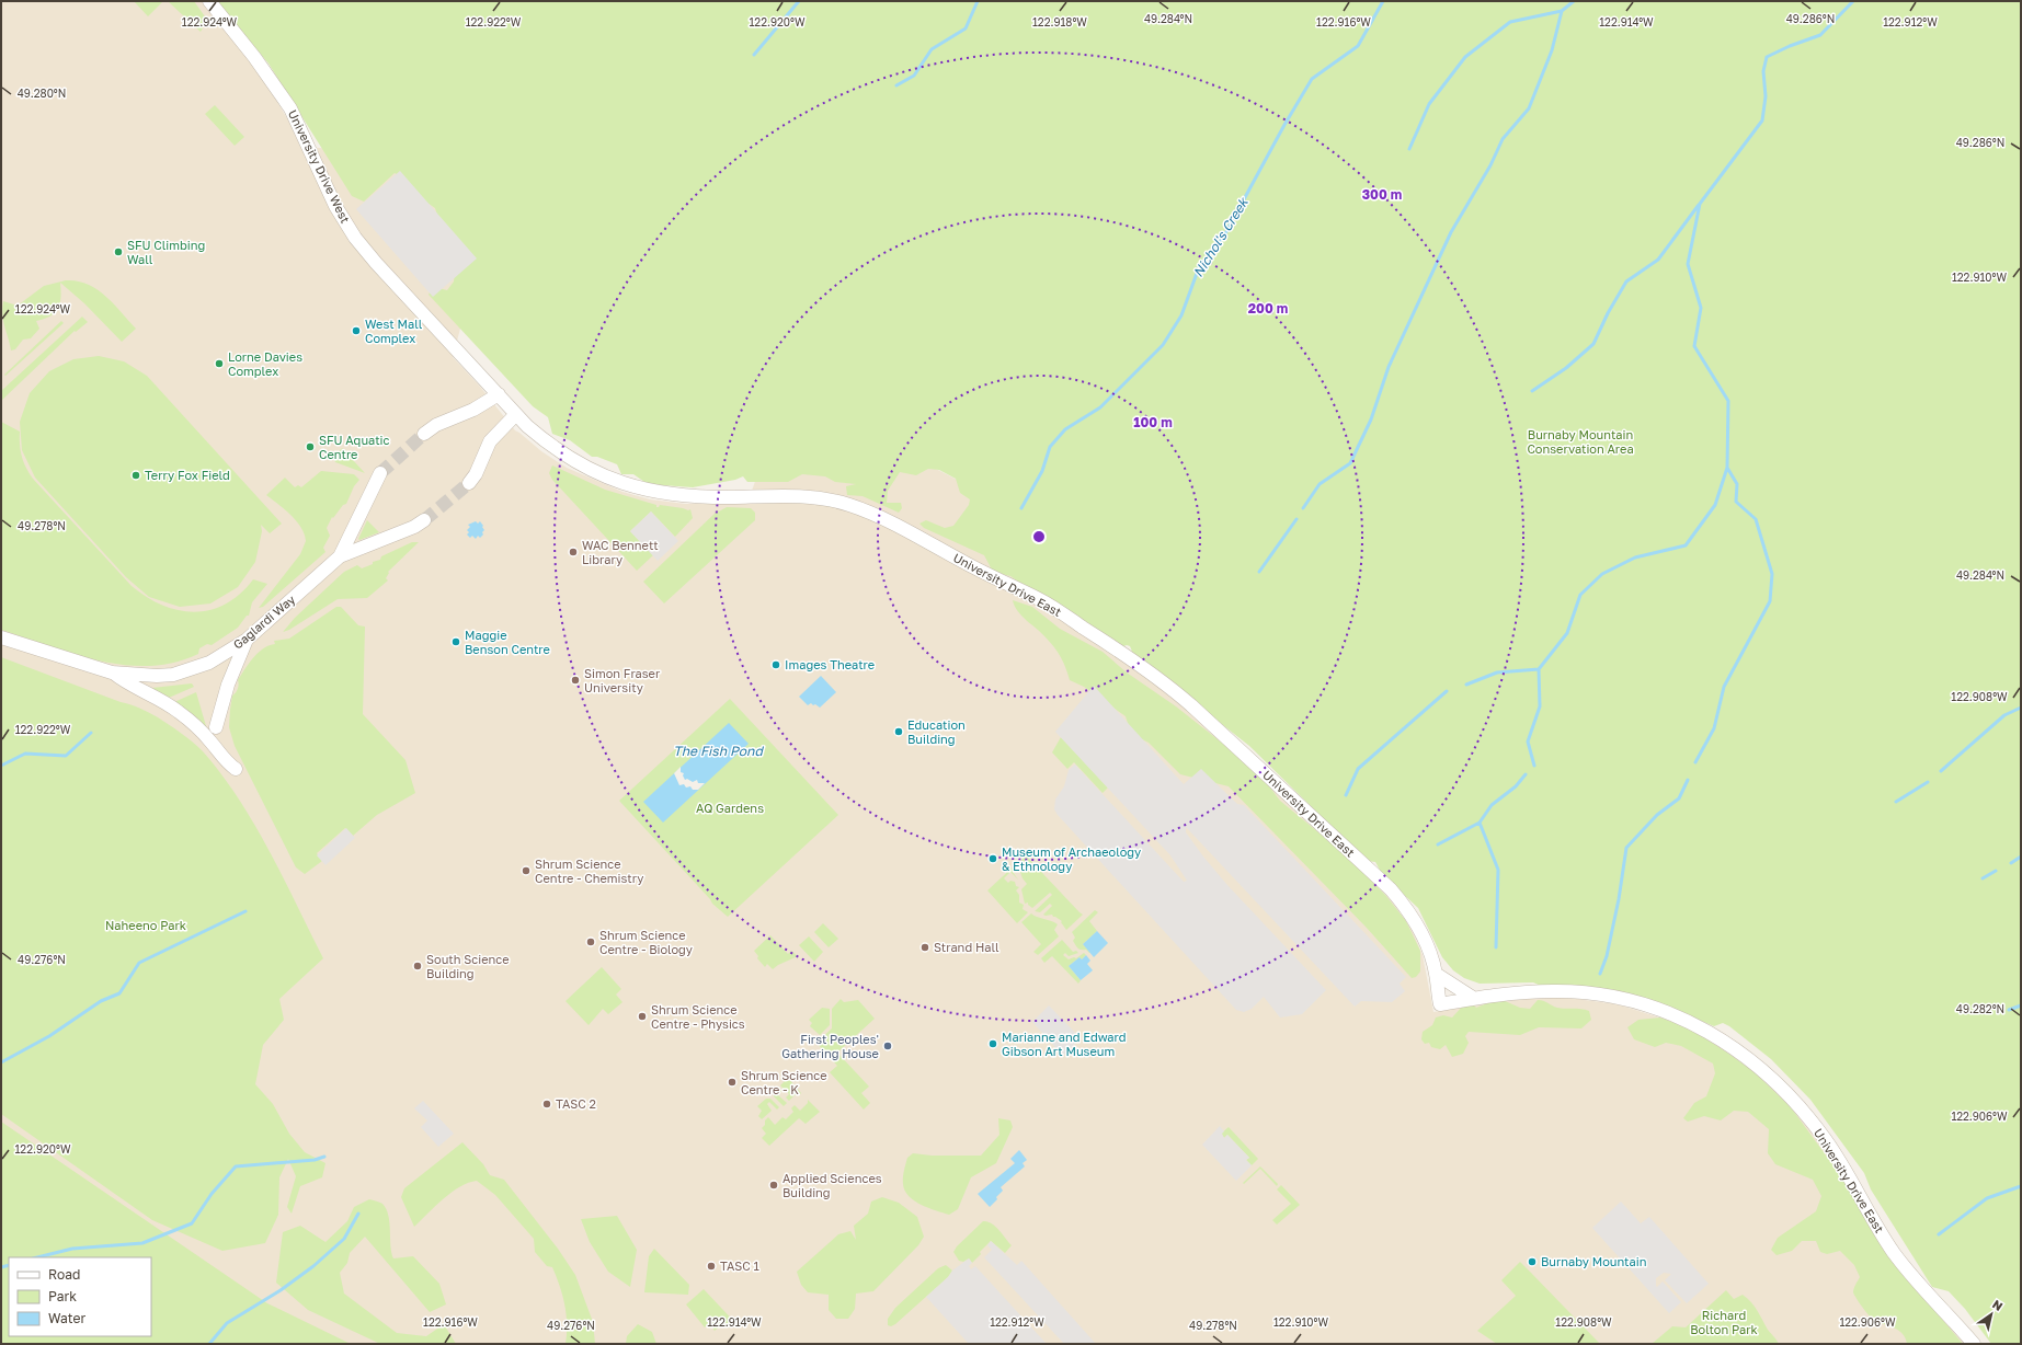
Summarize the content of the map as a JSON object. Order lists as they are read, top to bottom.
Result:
{
  "streets": {
    "street": ["University Drive West", "University Drive East", "Gaglardi Way"]
  },
  "crossings": [
    ["University Drive West", "University Drive East"]
  ],
  "water": ["Nichol's Creek", "The Fish Pond"],
  "parks": [
    "Burnaby Mountain Conservation Area",
    "AQ Gardens",
    "Naheeno Park",
    "Richard Bolton Park"
  ],
  "places": [
    "SFU Climbing Wall",
    "West Mall Complex",
    "Lorne Davies Complex",
    "SFU Aquatic Centre",
    "Terry Fox Field",
    "WAC Bennett Library",
    "Maggie Benson Centre",
    "Images Theatre",
    "Simon Fraser University",
    "Education Building",
    "Museum of Archaeology & Ethnology",
    "Shrum Science Centre - Chemistry",
    "Shrum Science Centre - Biology",
    "Strand Hall",
    "South Science Building",
    "Shrum Science Centre - Physics",
    "Marianne and Edward Gibson Art Museum",
    "First Peoples' Gathering House",
    "Shrum Science Centre - K",
    "TASC 2",
    "Applied Sciences Building",
    "Burnaby Mountain",
    "TASC 1"
  ],
  "legend": ["Road", "Park", "Water"],
  "north": "top right",
  "coordinates": [
    "49.284°N",
    "49.286°N",
    "122.922°W",
    "122.918°W",
    "122.916°W",
    "122.914°W",
    "122.912°W",
    "122.924°W",
    "122.920°W",
    "49.280°N",
    "122.910°W",
    "49.278°N",
    "122.908°W",
    "49.276°N",
    "49.282°N",
    "122.906°W"
  ],
  "rings": ["300 m", "200 m", "100 m"]
}
